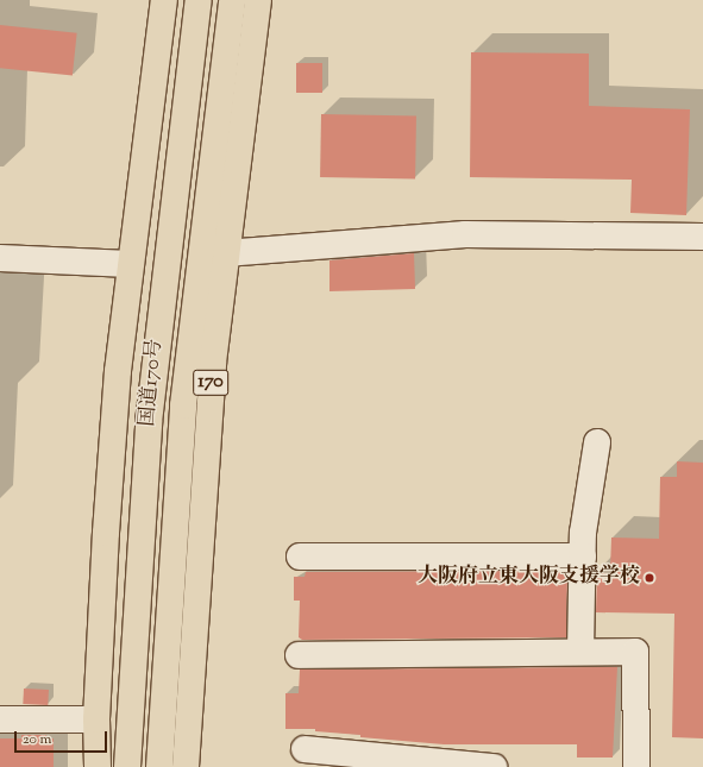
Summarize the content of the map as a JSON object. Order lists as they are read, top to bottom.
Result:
{
  "streets": {
    "highway": ["国道170号", "170"]
  },
  "places": ["大阪府立東大阪支援学校"],
  "scale_bar": "20 m"
}
